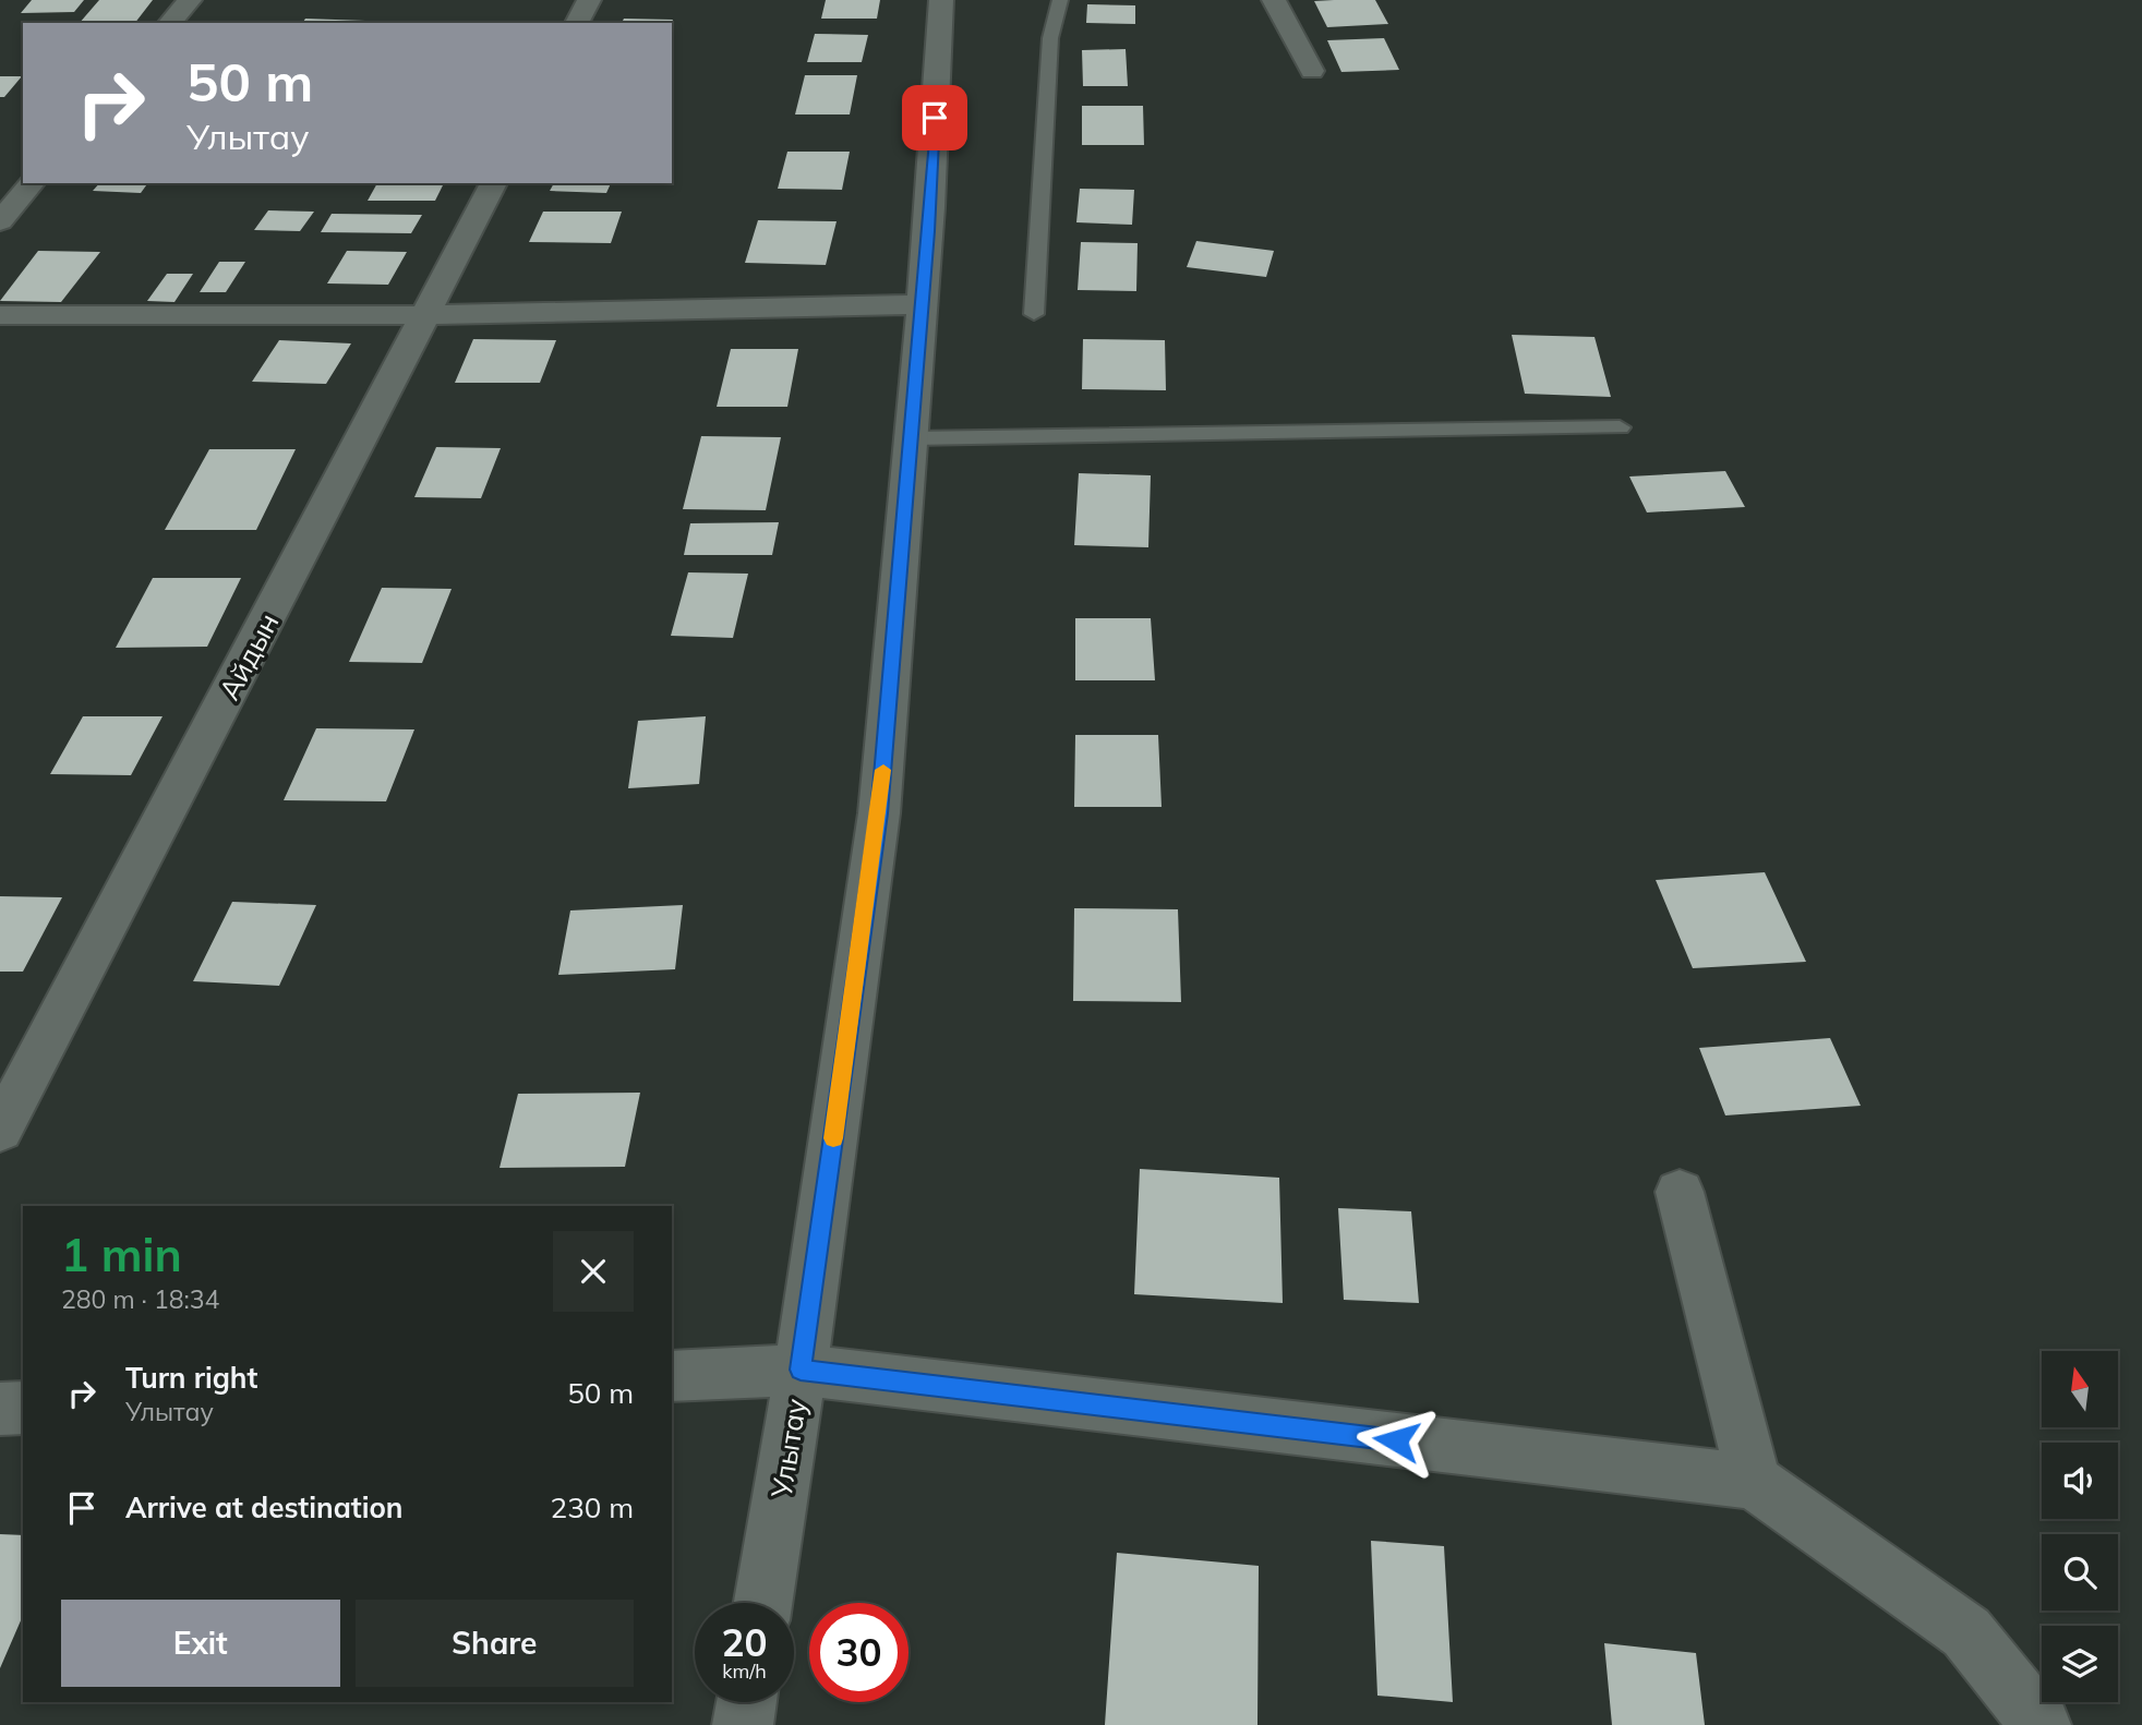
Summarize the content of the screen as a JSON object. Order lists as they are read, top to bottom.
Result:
{
  "streets": {
    "street": ["Айдын", "Улытау"]
  },
  "north": "top",
  "page": {
    "turn": ["50 m", "Улытау"],
    "heading": ["1 min", "280 m · 18:34"],
    "list": [
      {
        "name": "Turn right",
        "note": "Улытау",
        "value": "50 m"
      },
      {
        "name": "Arrive at destination",
        "value": "230 m"
      }
    ],
    "buttons": ["Exit", "Share"],
    "speed": "20 km/h",
    "limit": "30"
  }
}
